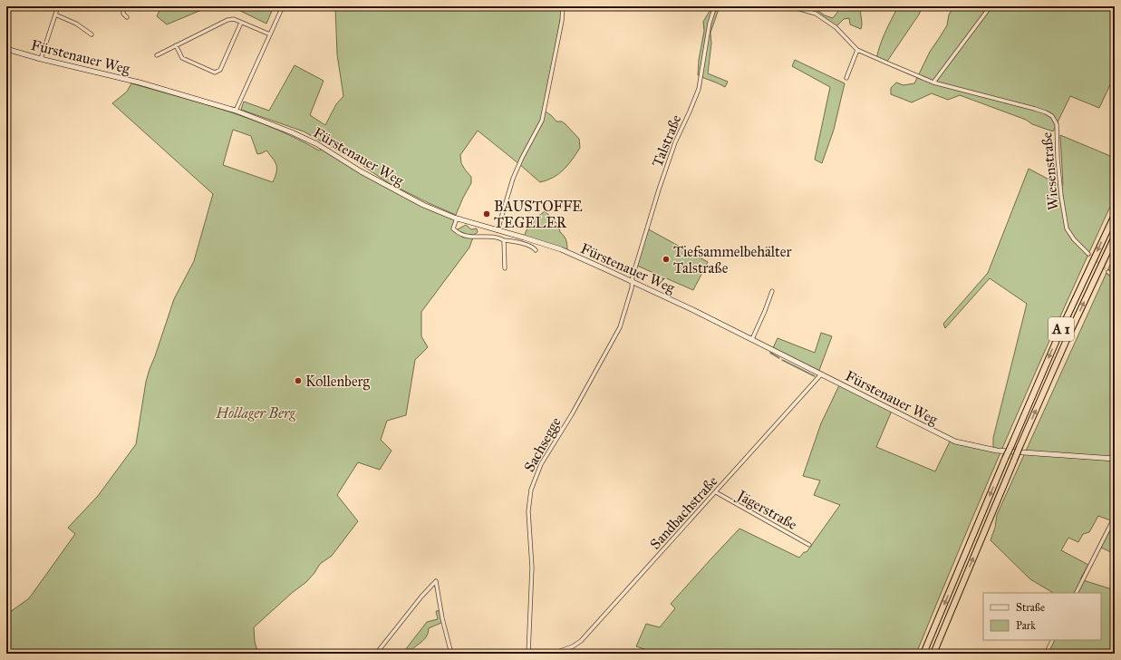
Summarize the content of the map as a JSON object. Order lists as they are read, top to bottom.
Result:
{
  "streets": {
    "highway": ["A 1"],
    "street": [
      "Fürstenauer Weg",
      "Talstraße",
      "Wiesenstraße",
      "Sachsegge",
      "Jägerstraße",
      "Sandbachstraße"
    ]
  },
  "crossings": [
    ["Fürstenauer Weg", "Talstraße"],
    ["Fürstenauer Weg", "Sachsegge"],
    ["Fürstenauer Weg", "Sandbachstraße"],
    ["Talstraße", "Sachsegge"],
    ["Jägerstraße", "Sandbachstraße"]
  ],
  "parks": ["Hollager Berg"],
  "places": ["BAUSTOFFE TEGELER", "Tiefsammelbehälter Talstraße", "Kollenberg"],
  "legend": ["Straße", "Park"]
}
